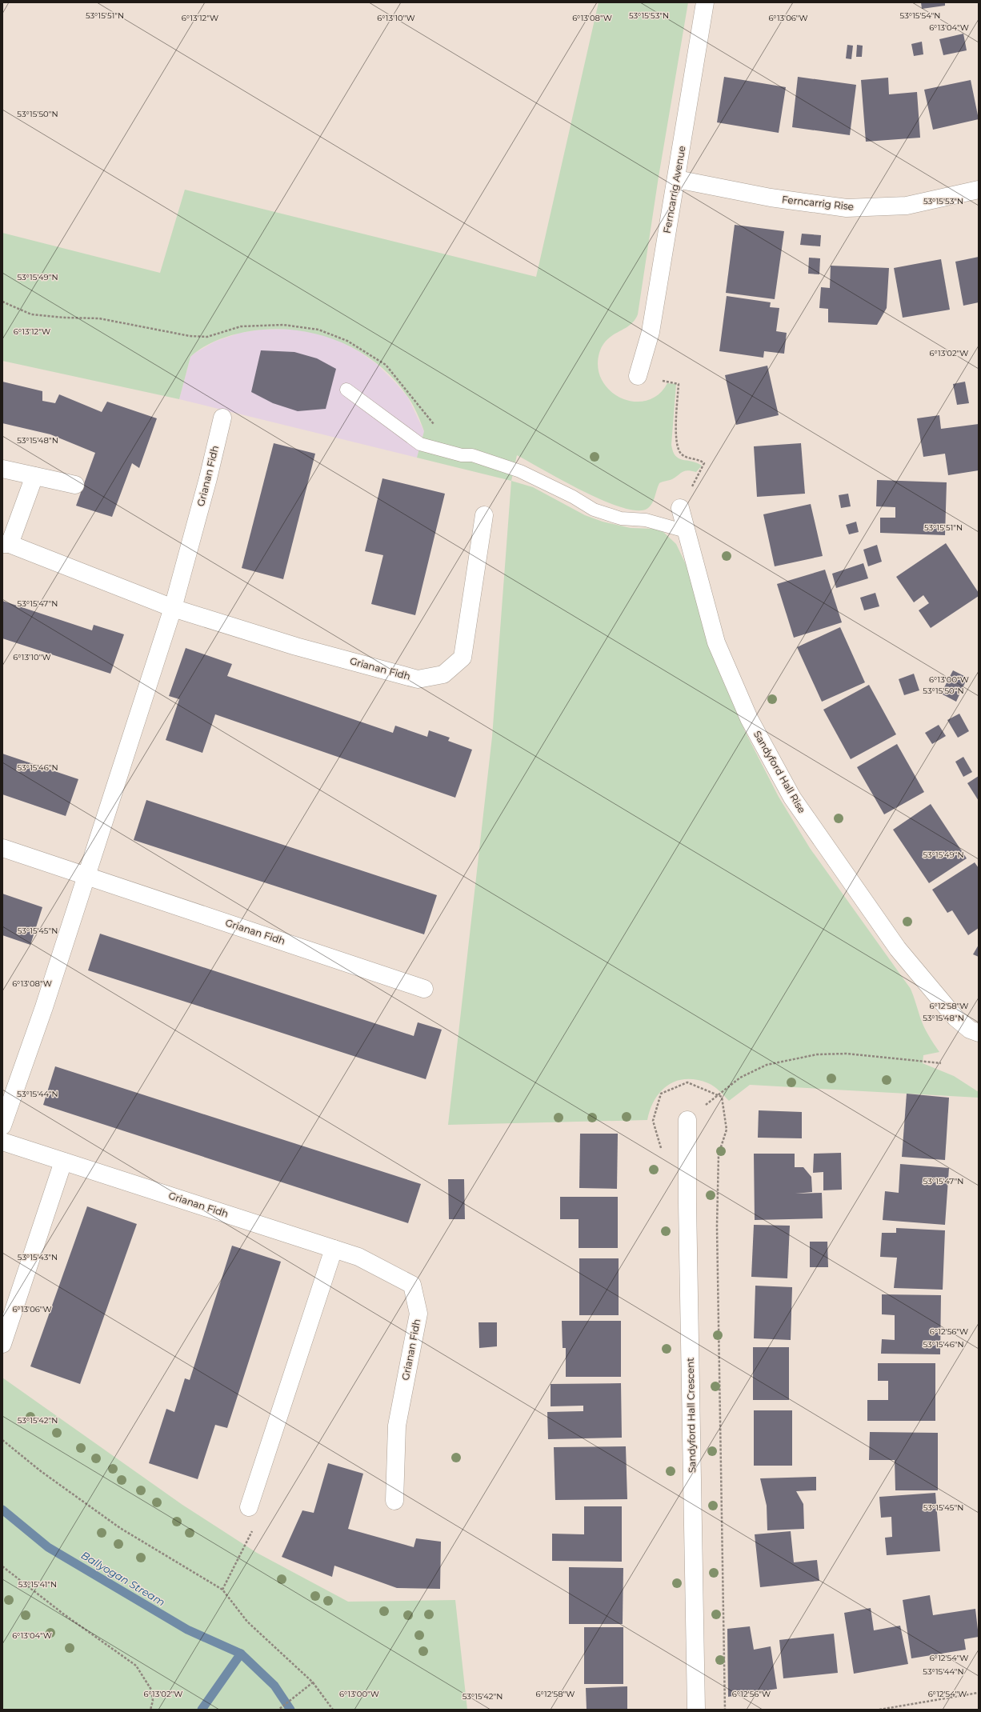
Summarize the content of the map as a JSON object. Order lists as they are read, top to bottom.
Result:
{
  "streets": {
    "street": [
      "Ferncarrig Avenue",
      "Ferncarrig Rise",
      "Grianan Fidh",
      "Sandyford Hall Rise",
      "Sandyford Hall Crescent"
    ]
  },
  "crossings": [
    ["Ferncarrig Avenue", "Ferncarrig Rise"]
  ],
  "water": ["Ballyogan Stream"],
  "coordinates": [
    "53°15'54\"N",
    "53°15'51\"N",
    "53°15'53\"N",
    "6°13'06\"W",
    "6°13'12\"W",
    "6°13'10\"W",
    "6°13'08\"W",
    "6°13'04\"W",
    "53°15'50\"N",
    "53°15'49\"N",
    "6°13'02\"W",
    "53°15'48\"N",
    "53°15'47\"N",
    "6°13'00\"W",
    "53°15'46\"N",
    "53°15'45\"N",
    "6°12'58\"W",
    "53°15'44\"N",
    "53°15'43\"N",
    "6°12'56\"W",
    "53°15'42\"N",
    "53°15'41\"N",
    "6°12'54\"W"
  ]
}
